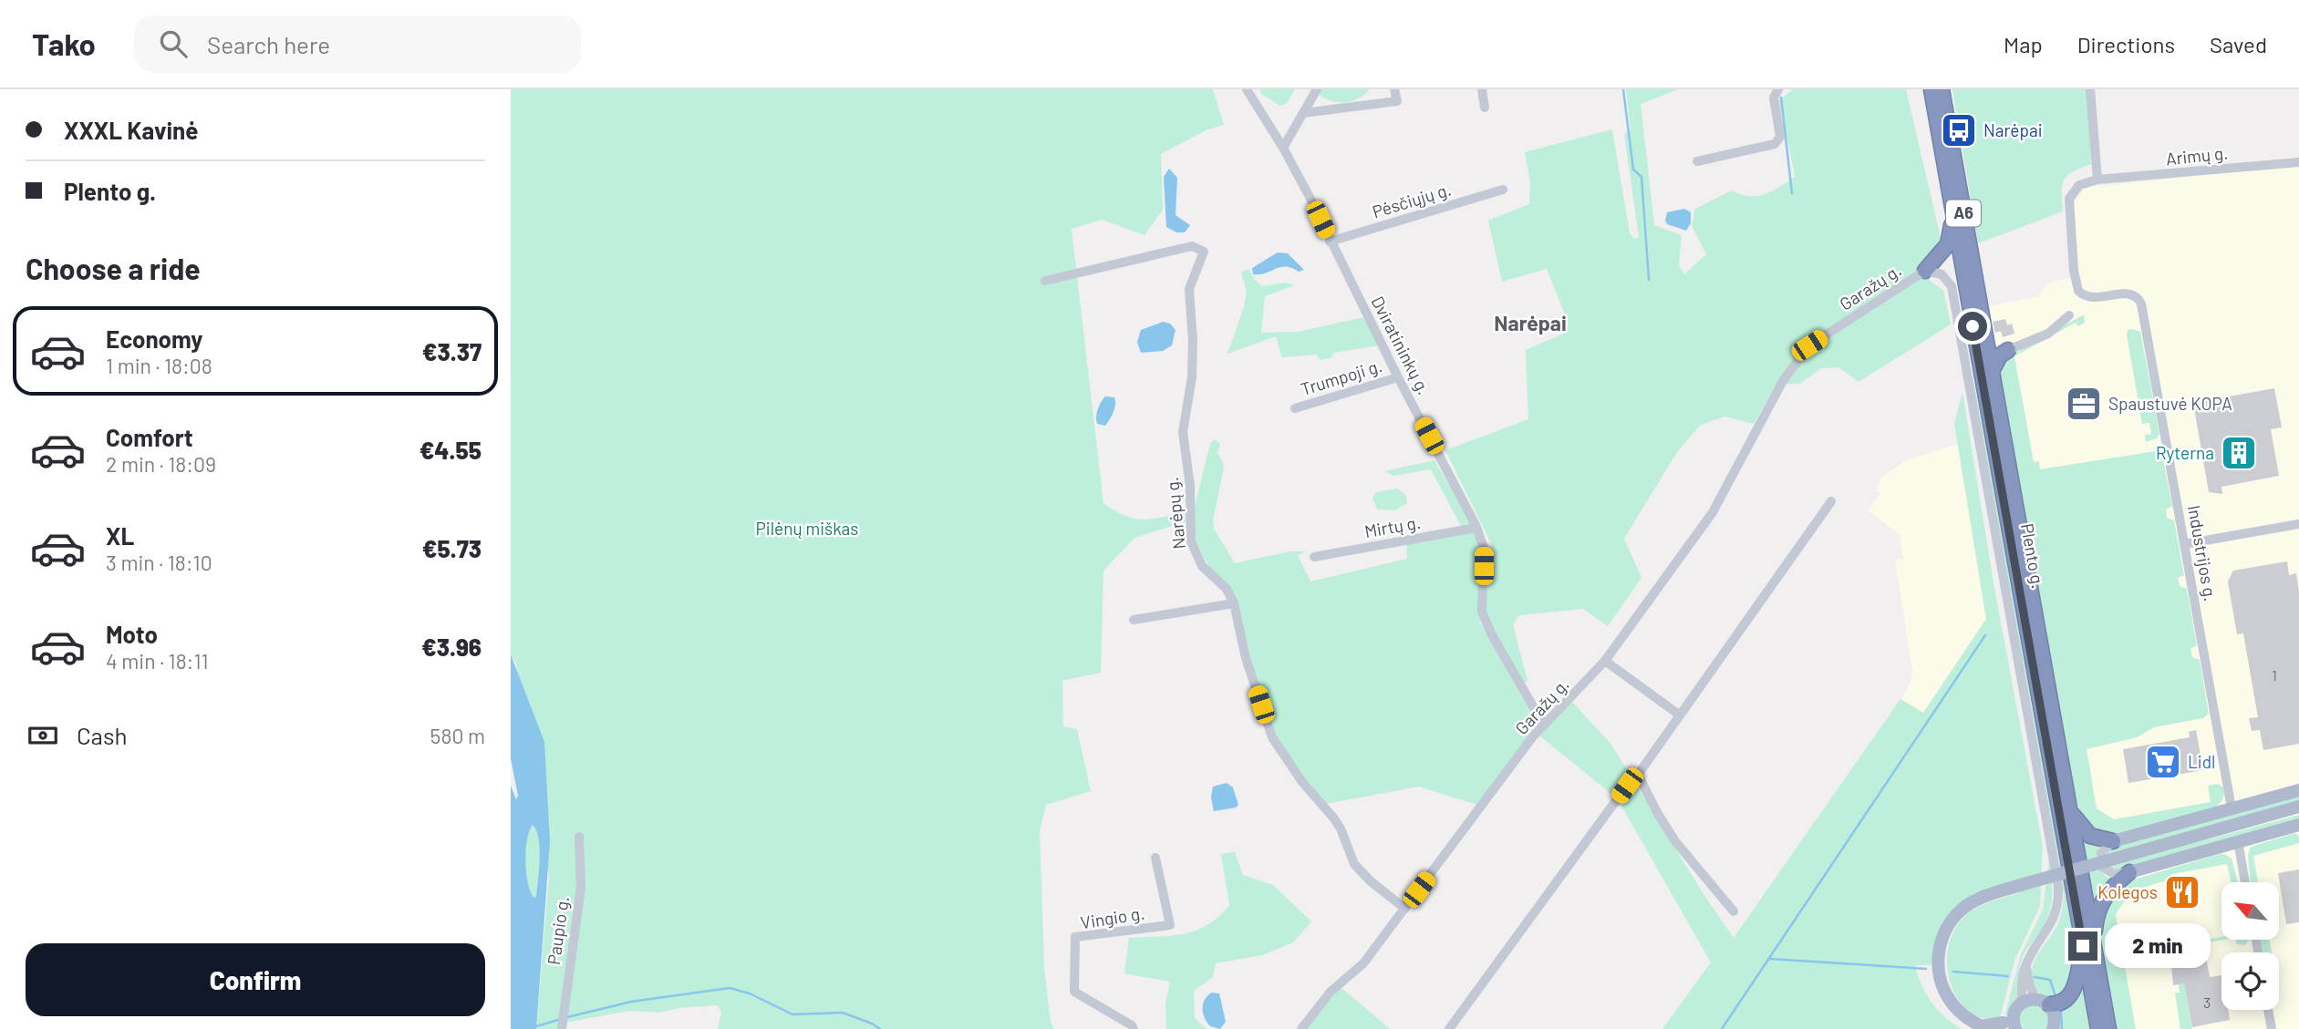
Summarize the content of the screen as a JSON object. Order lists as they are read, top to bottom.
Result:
{
  "streets": {
    "highway": ["A6", "Plento g."],
    "street": [
      "Arimų g.",
      "Pėsčiųjų g.",
      "Garažų g.",
      "Dviratininkų g.",
      "Trumpoji g.",
      "Narėpų g.",
      "Mirtų g.",
      "Industrijos g.",
      "Vingio g.",
      "Paupio g."
    ]
  },
  "crossings": [
    ["Arimų g.", "Industrijos g."],
    ["Pėsčiųjų g.", "Dviratininkų g."],
    ["Garažų g.", "Dviratininkų g."],
    ["Garažų g.", "Narėpų g."],
    ["Dviratininkų g.", "Trumpoji g."],
    ["Dviratininkų g.", "Mirtų g."]
  ],
  "districts": ["Narėpai"],
  "parks": ["Pilėnų miškas"],
  "places": {
    "bus stop": ["Narėpai"],
    "office": ["Spaustuvė KOPA"],
    "building": ["Ryterna"],
    "supermarket": ["Lidl"],
    "restaurant": ["Kolegos"]
  },
  "house_numbers": ["1", "3"],
  "north": "top left",
  "page": {
    "header": "Tako",
    "search": "Search here",
    "nav": ["Map", "Directions", "Saved"],
    "banner": ["XXXL Kavinė", "Plento g."],
    "heading": "Choose a ride",
    "list": [
      {
        "name": "Economy",
        "note": "1 min · 18:08",
        "value": "€3.37"
      },
      {
        "name": "Comfort",
        "note": "2 min · 18:09",
        "value": "€4.55"
      },
      {
        "name": "XL",
        "note": "3 min · 18:10",
        "value": "€5.73"
      },
      {
        "name": "Moto",
        "note": "4 min · 18:11",
        "value": "€3.96"
      }
    ],
    "pay": ["Cash", "580 m"],
    "bubble": "2 min",
    "buttons": "Confirm"
  }
}
